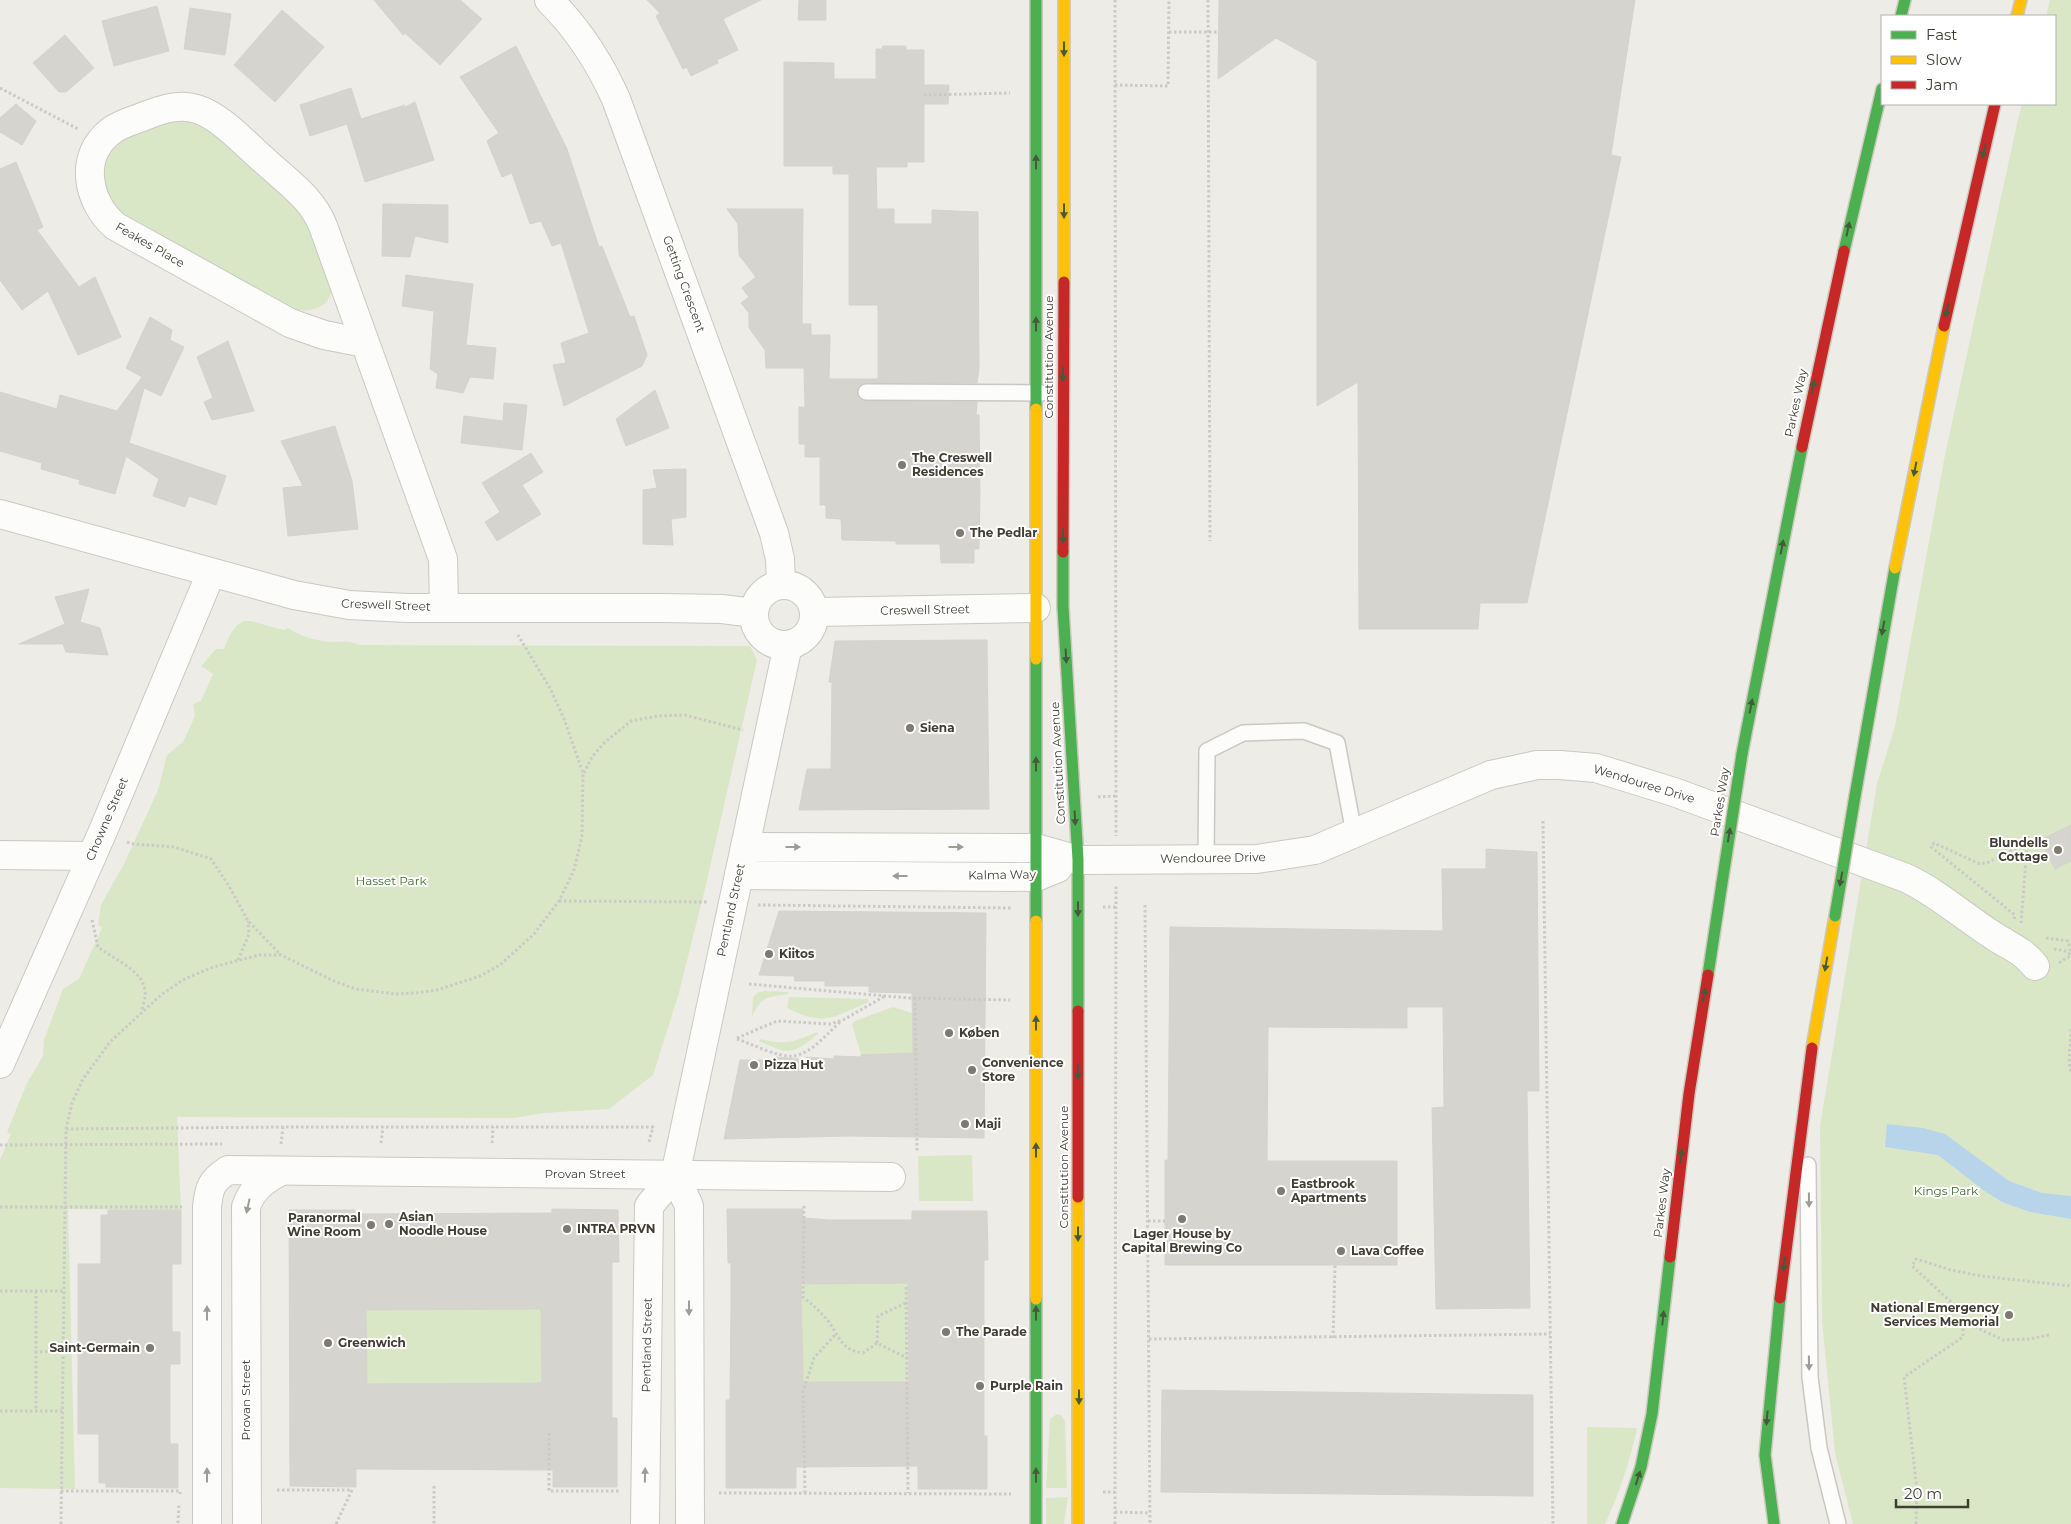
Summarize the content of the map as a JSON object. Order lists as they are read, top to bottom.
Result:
{
  "streets": {
    "street": [
      "Feakes Place",
      "Getting Crescent",
      "Constitution Avenue",
      "Parkes Way",
      "Creswell Street",
      "Wendouree Drive",
      "Chowne Street",
      "Kalma Way",
      "Pentland Street",
      "Provan Street"
    ]
  },
  "crossings": [
    ["Feakes Place", "Creswell Street"],
    ["Getting Crescent", "Creswell Street"],
    ["Getting Crescent", "Pentland Street"],
    ["Constitution Avenue", "Creswell Street"],
    ["Constitution Avenue", "Wendouree Drive"],
    ["Constitution Avenue", "Kalma Way"],
    ["Creswell Street", "Chowne Street"],
    ["Creswell Street", "Pentland Street"],
    ["Wendouree Drive", "Kalma Way"],
    ["Kalma Way", "Pentland Street"],
    ["Pentland Street", "Provan Street"]
  ],
  "one_way": ["Parkes Way"],
  "parks": ["Hasset Park", "Kings Park"],
  "places": [
    "The Creswell Residences",
    "The Pedlar",
    "Siena",
    "Blundells Cottage",
    "Kiitos",
    "Køben",
    "Pizza Hut",
    "Convenience Store",
    "Maji",
    "Eastbrook Apartments",
    "Lager House by Capital Brewing Co",
    "Asian Noodle House",
    "Paranormal Wine Room",
    "INTRA PRVN",
    "Lava Coffee",
    "National Emergency Services Memorial",
    "The Parade",
    "Greenwich",
    "Saint-Germain",
    "Purple Rain"
  ],
  "legend": ["Fast", "Slow", "Jam"],
  "scale_bar": "20 m"
}
